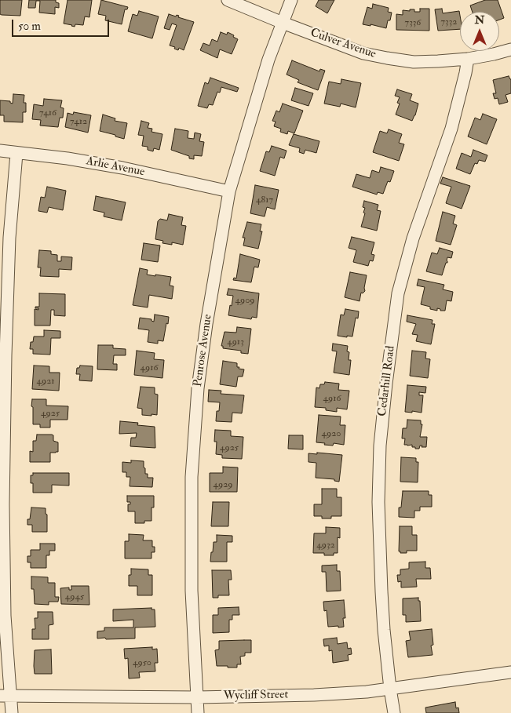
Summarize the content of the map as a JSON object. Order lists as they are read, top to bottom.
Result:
{
  "streets": {
    "street": [
      "Culver Avenue",
      "Arlie Avenue",
      "Penrose Avenue",
      "Cedarhill Road",
      "Wycliff Street"
    ]
  },
  "crossings": [
    ["Culver Avenue", "Penrose Avenue"],
    ["Culver Avenue", "Cedarhill Road"],
    ["Arlie Avenue", "Penrose Avenue"],
    ["Penrose Avenue", "Wycliff Street"],
    ["Cedarhill Road", "Wycliff Street"]
  ],
  "house_numbers": [
    "7332",
    "7336",
    "7416",
    "7412",
    "4817",
    "4909",
    "4913",
    "4916",
    "4921",
    "4916",
    "4925",
    "4920",
    "4925",
    "4929",
    "4932",
    "4945",
    "4950"
  ],
  "scale_bar": "50 m",
  "north": "top"
}
